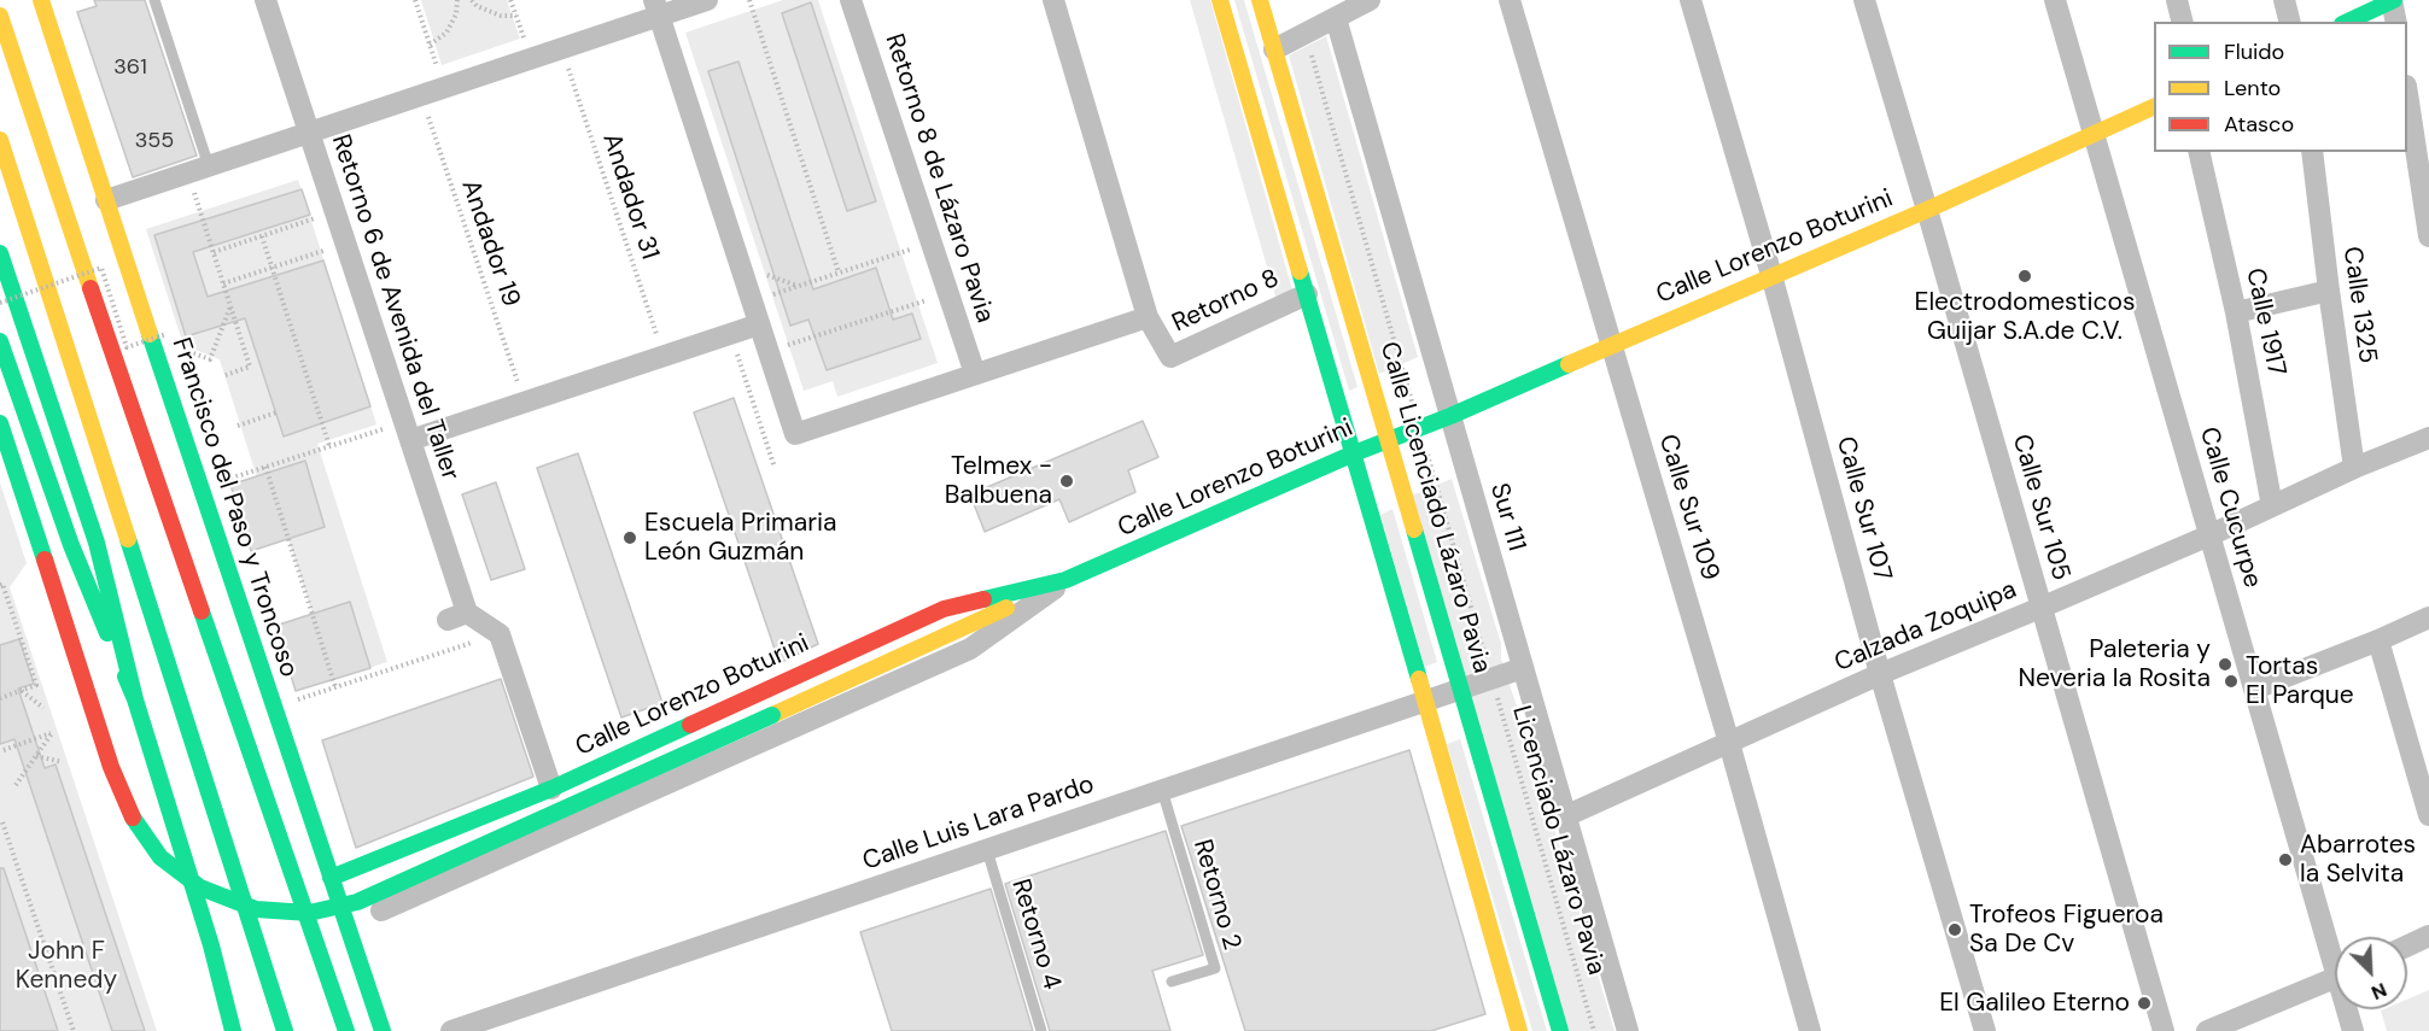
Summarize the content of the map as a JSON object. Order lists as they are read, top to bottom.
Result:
{
  "streets": {
    "main road": ["Calle Lorenzo Boturini", "Francisco del Paso y Troncoso", "Calle Licenciado Lázaro Pavia"],
    "street": [
      "Retorno 8 de Lázaro Pavia",
      "Retorno 8",
      "Calle 1325",
      "Retorno 6 de Avenida del Taller",
      "Calle 1917",
      "Calle Sur 109",
      "Calle Sur 105",
      "Calle Cucurpe",
      "Calle Sur 107",
      "Sur 111",
      "Calzada Zoquipa",
      "Calle Luis Lara Pardo"
    ],
    "lane": ["Retorno 2", "Retorno 4"],
    "path": ["Andador 31", "Andador 19", "Licenciado Lázaro Pavia"]
  },
  "crossings": [
    ["Calle Lorenzo Boturini", "Francisco del Paso y Troncoso"],
    ["Calle Lorenzo Boturini", "Calle Licenciado Lázaro Pavia"],
    ["Calle Lorenzo Boturini", "Calle Sur 109"],
    ["Calle Lorenzo Boturini", "Calle Sur 105"],
    ["Calle Lorenzo Boturini", "Calle Cucurpe"],
    ["Calle Lorenzo Boturini", "Calle Sur 107"],
    ["Calle Lorenzo Boturini", "Sur 111"],
    ["Calle Lorenzo Boturini", "Licenciado Lázaro Pavia"],
    ["Calle 1325", "Calzada Zoquipa"],
    ["Calle 1917", "Calzada Zoquipa"],
    ["Calle Licenciado Lázaro Pavia", "Calle Luis Lara Pardo"],
    ["Calle Sur 109", "Calzada Zoquipa"],
    ["Calle Sur 105", "Calzada Zoquipa"],
    ["Calle Cucurpe", "Calzada Zoquipa"],
    ["Calle Sur 107", "Calzada Zoquipa"],
    ["Sur 111", "Calzada Zoquipa"],
    ["Sur 111", "Calle Luis Lara Pardo"],
    ["Calle Luis Lara Pardo", "Licenciado Lázaro Pavia"],
    ["Calle Luis Lara Pardo", "Retorno 2"],
    ["Calle Luis Lara Pardo", "Retorno 4"]
  ],
  "parks": ["John F Kennedy"],
  "places": [
    "Electrodomesticos Guijar S.A.de C.V.",
    "Telmex - Balbuena",
    "Escuela Primaria León Guzmán",
    "Paleteria y Neveria la Rosita",
    "Tortas El Parque",
    "Abarrotes la Selvita",
    "Trofeos Figueroa Sa De Cv",
    "El Galileo Eterno"
  ],
  "house_numbers": ["361", "355"],
  "legend": ["Fluido", "Lento", "Atasco"],
  "north": "bottom right"
}
